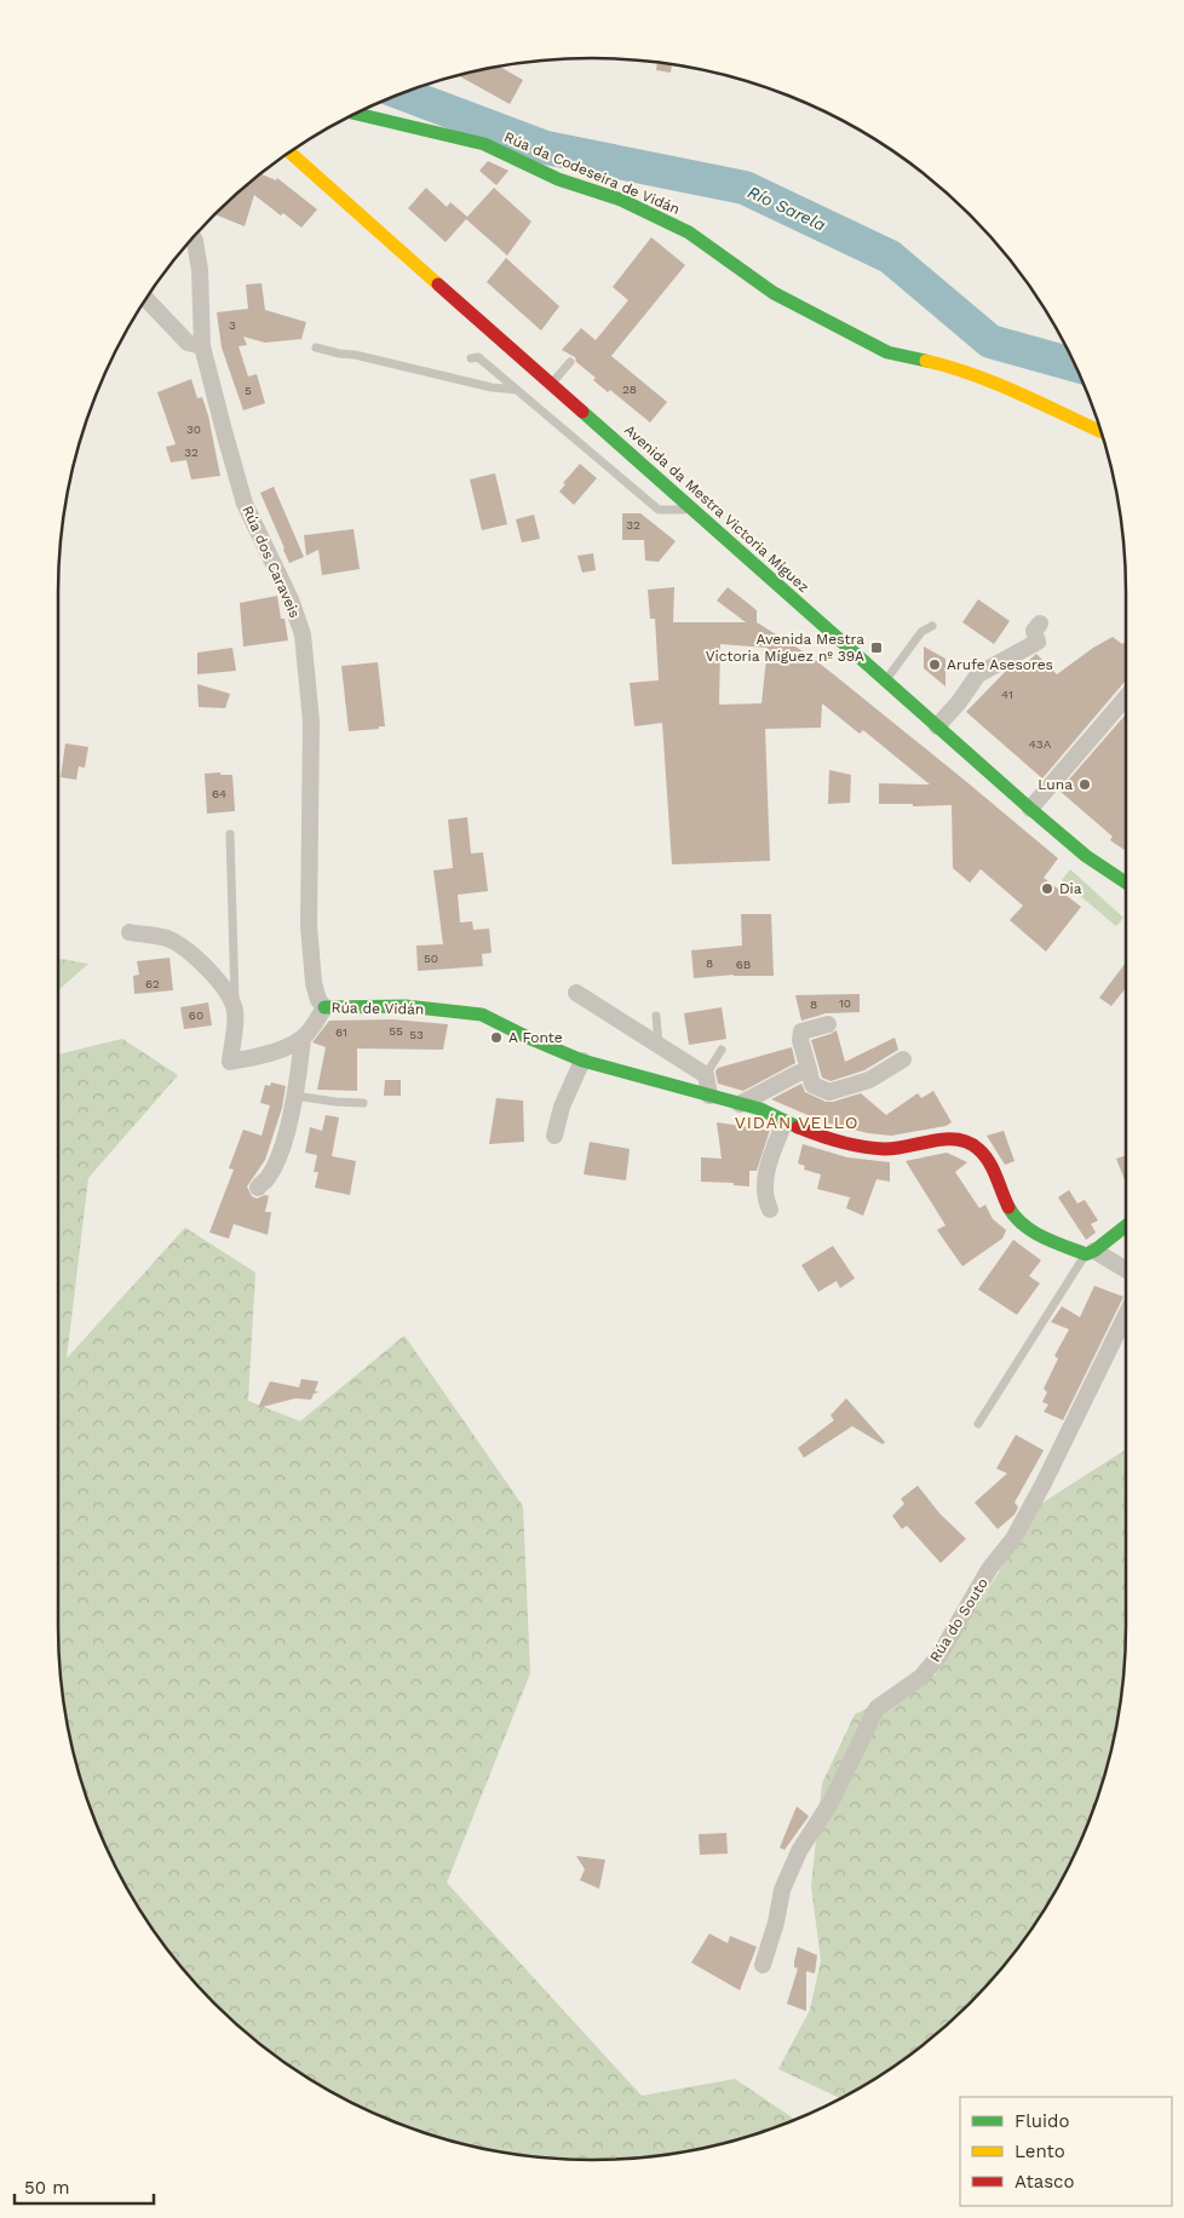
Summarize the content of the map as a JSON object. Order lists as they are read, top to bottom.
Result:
{
  "streets": {
    "street": [
      "Rúa da Codeseira de Vidán",
      "Avenida da Mestra Victoria Míguez",
      "Rúa dos Caraveis",
      "Rúa de Vidán",
      "Rúa do Souto"
    ]
  },
  "crossings": [
    ["Rúa dos Caraveis", "Rúa de Vidán"]
  ],
  "districts": ["VIDÁN VELLO"],
  "water": ["Río Sarela"],
  "places": {
    "transit": ["Avenida Mestra Victoria Míguez nº 39A"],
    "other": [
      "Arufe Asesores",
      "Luna",
      "Dia",
      "A Fonte"
    ]
  },
  "house_numbers": [
    "3",
    "28",
    "5",
    "30",
    "32",
    "32",
    "41",
    "43A",
    "64",
    "50",
    "8",
    "6B",
    "62",
    "10",
    "8",
    "60",
    "55",
    "61",
    "53"
  ],
  "legend": ["Fluido", "Lento", "Atasco"],
  "scale_bar": "50 m"
}
